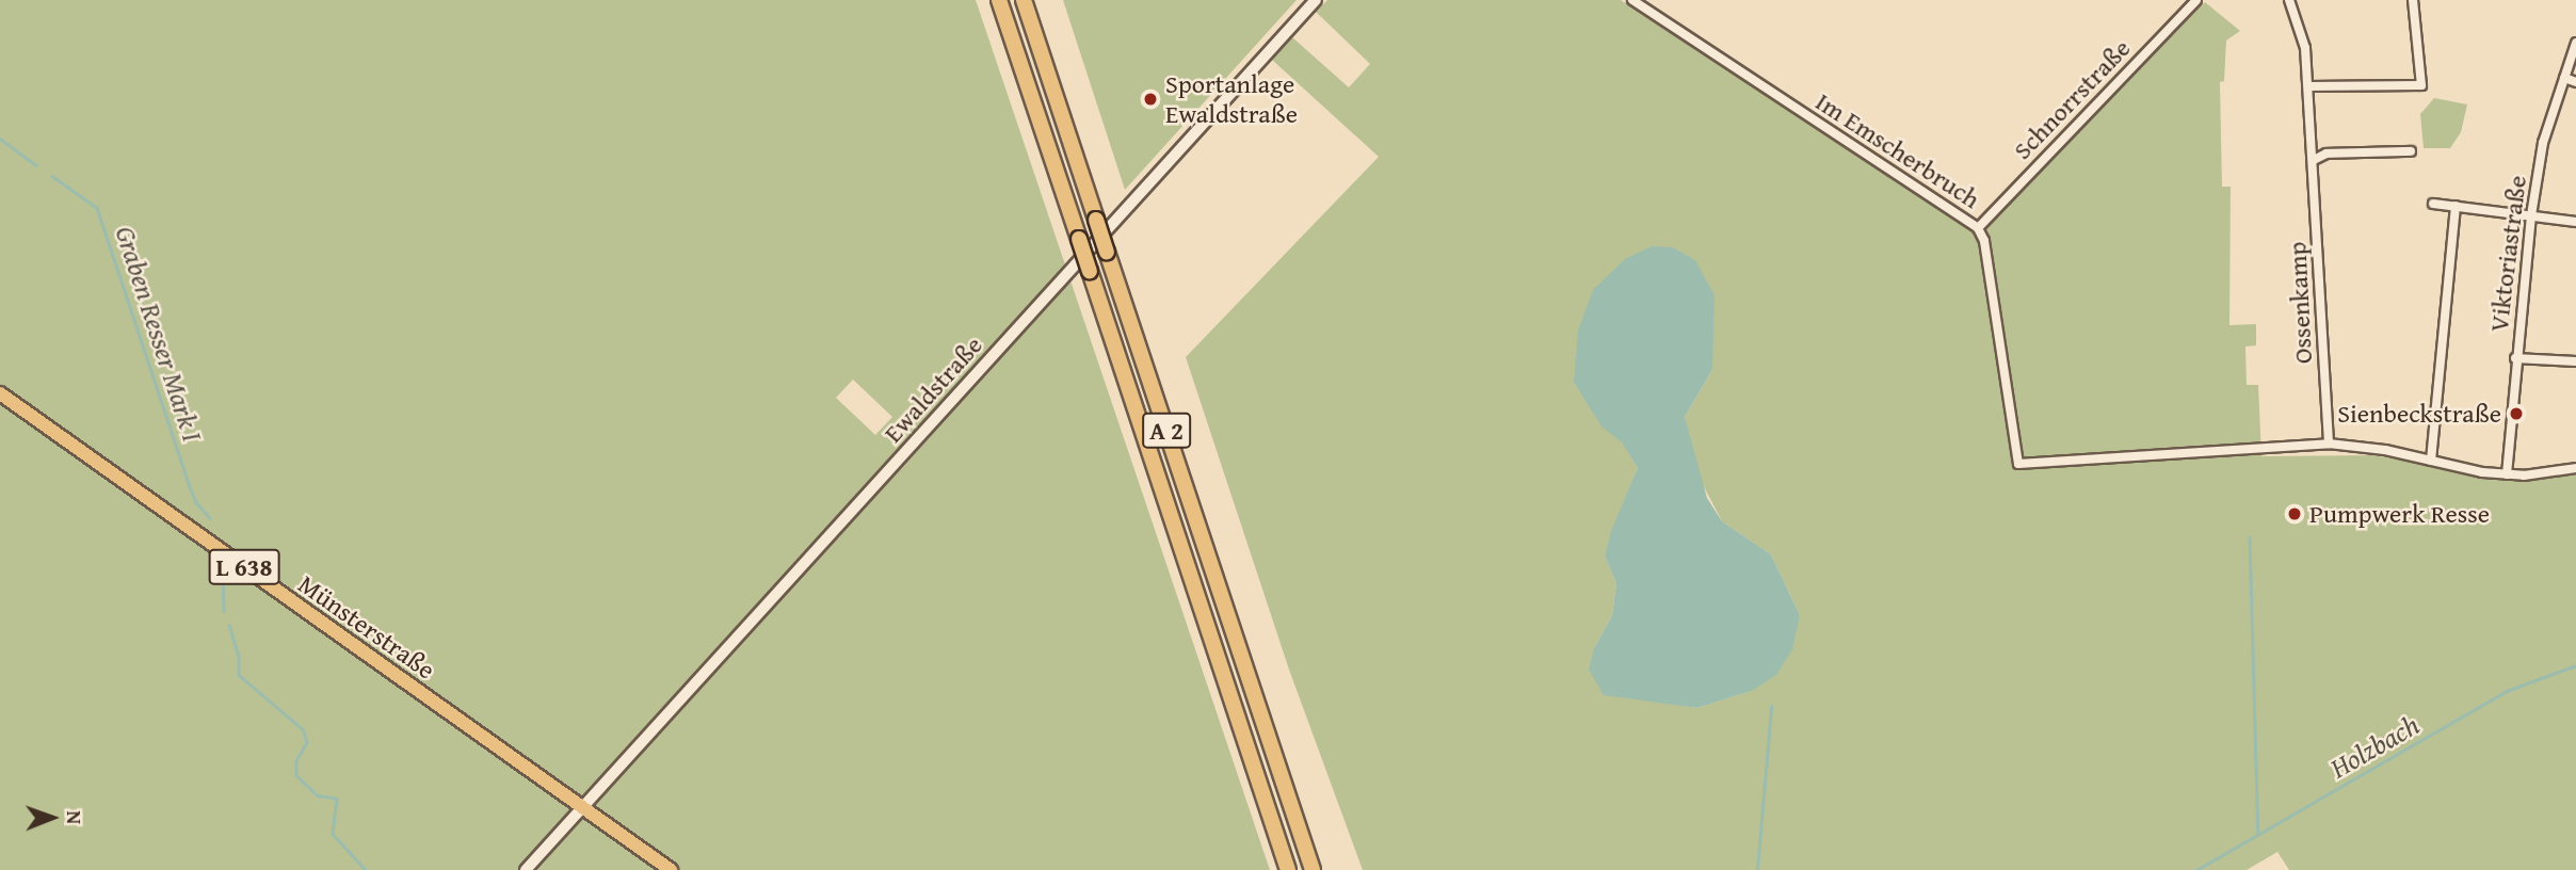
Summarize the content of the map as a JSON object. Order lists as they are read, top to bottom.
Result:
{
  "streets": {
    "highway": ["A 2"],
    "main road": ["Ewaldstraße", "L 638", "Münsterstraße"],
    "street": [
      "Schnorrstraße",
      "Im Emscherbruch",
      "Viktoriastraße",
      "Ossenkamp"
    ]
  },
  "crossings": [
    ["Schnorrstraße", "Im Emscherbruch"],
    ["Im Emscherbruch", "Ossenkamp"],
    ["Ewaldstraße", "Münsterstraße"]
  ],
  "water": ["Graben Resser Mark I", "Holzbach"],
  "places": ["Sportanlage Ewaldstraße", "Sienbeckstraße", "Pumpwerk Resse"],
  "north": "right"
}
